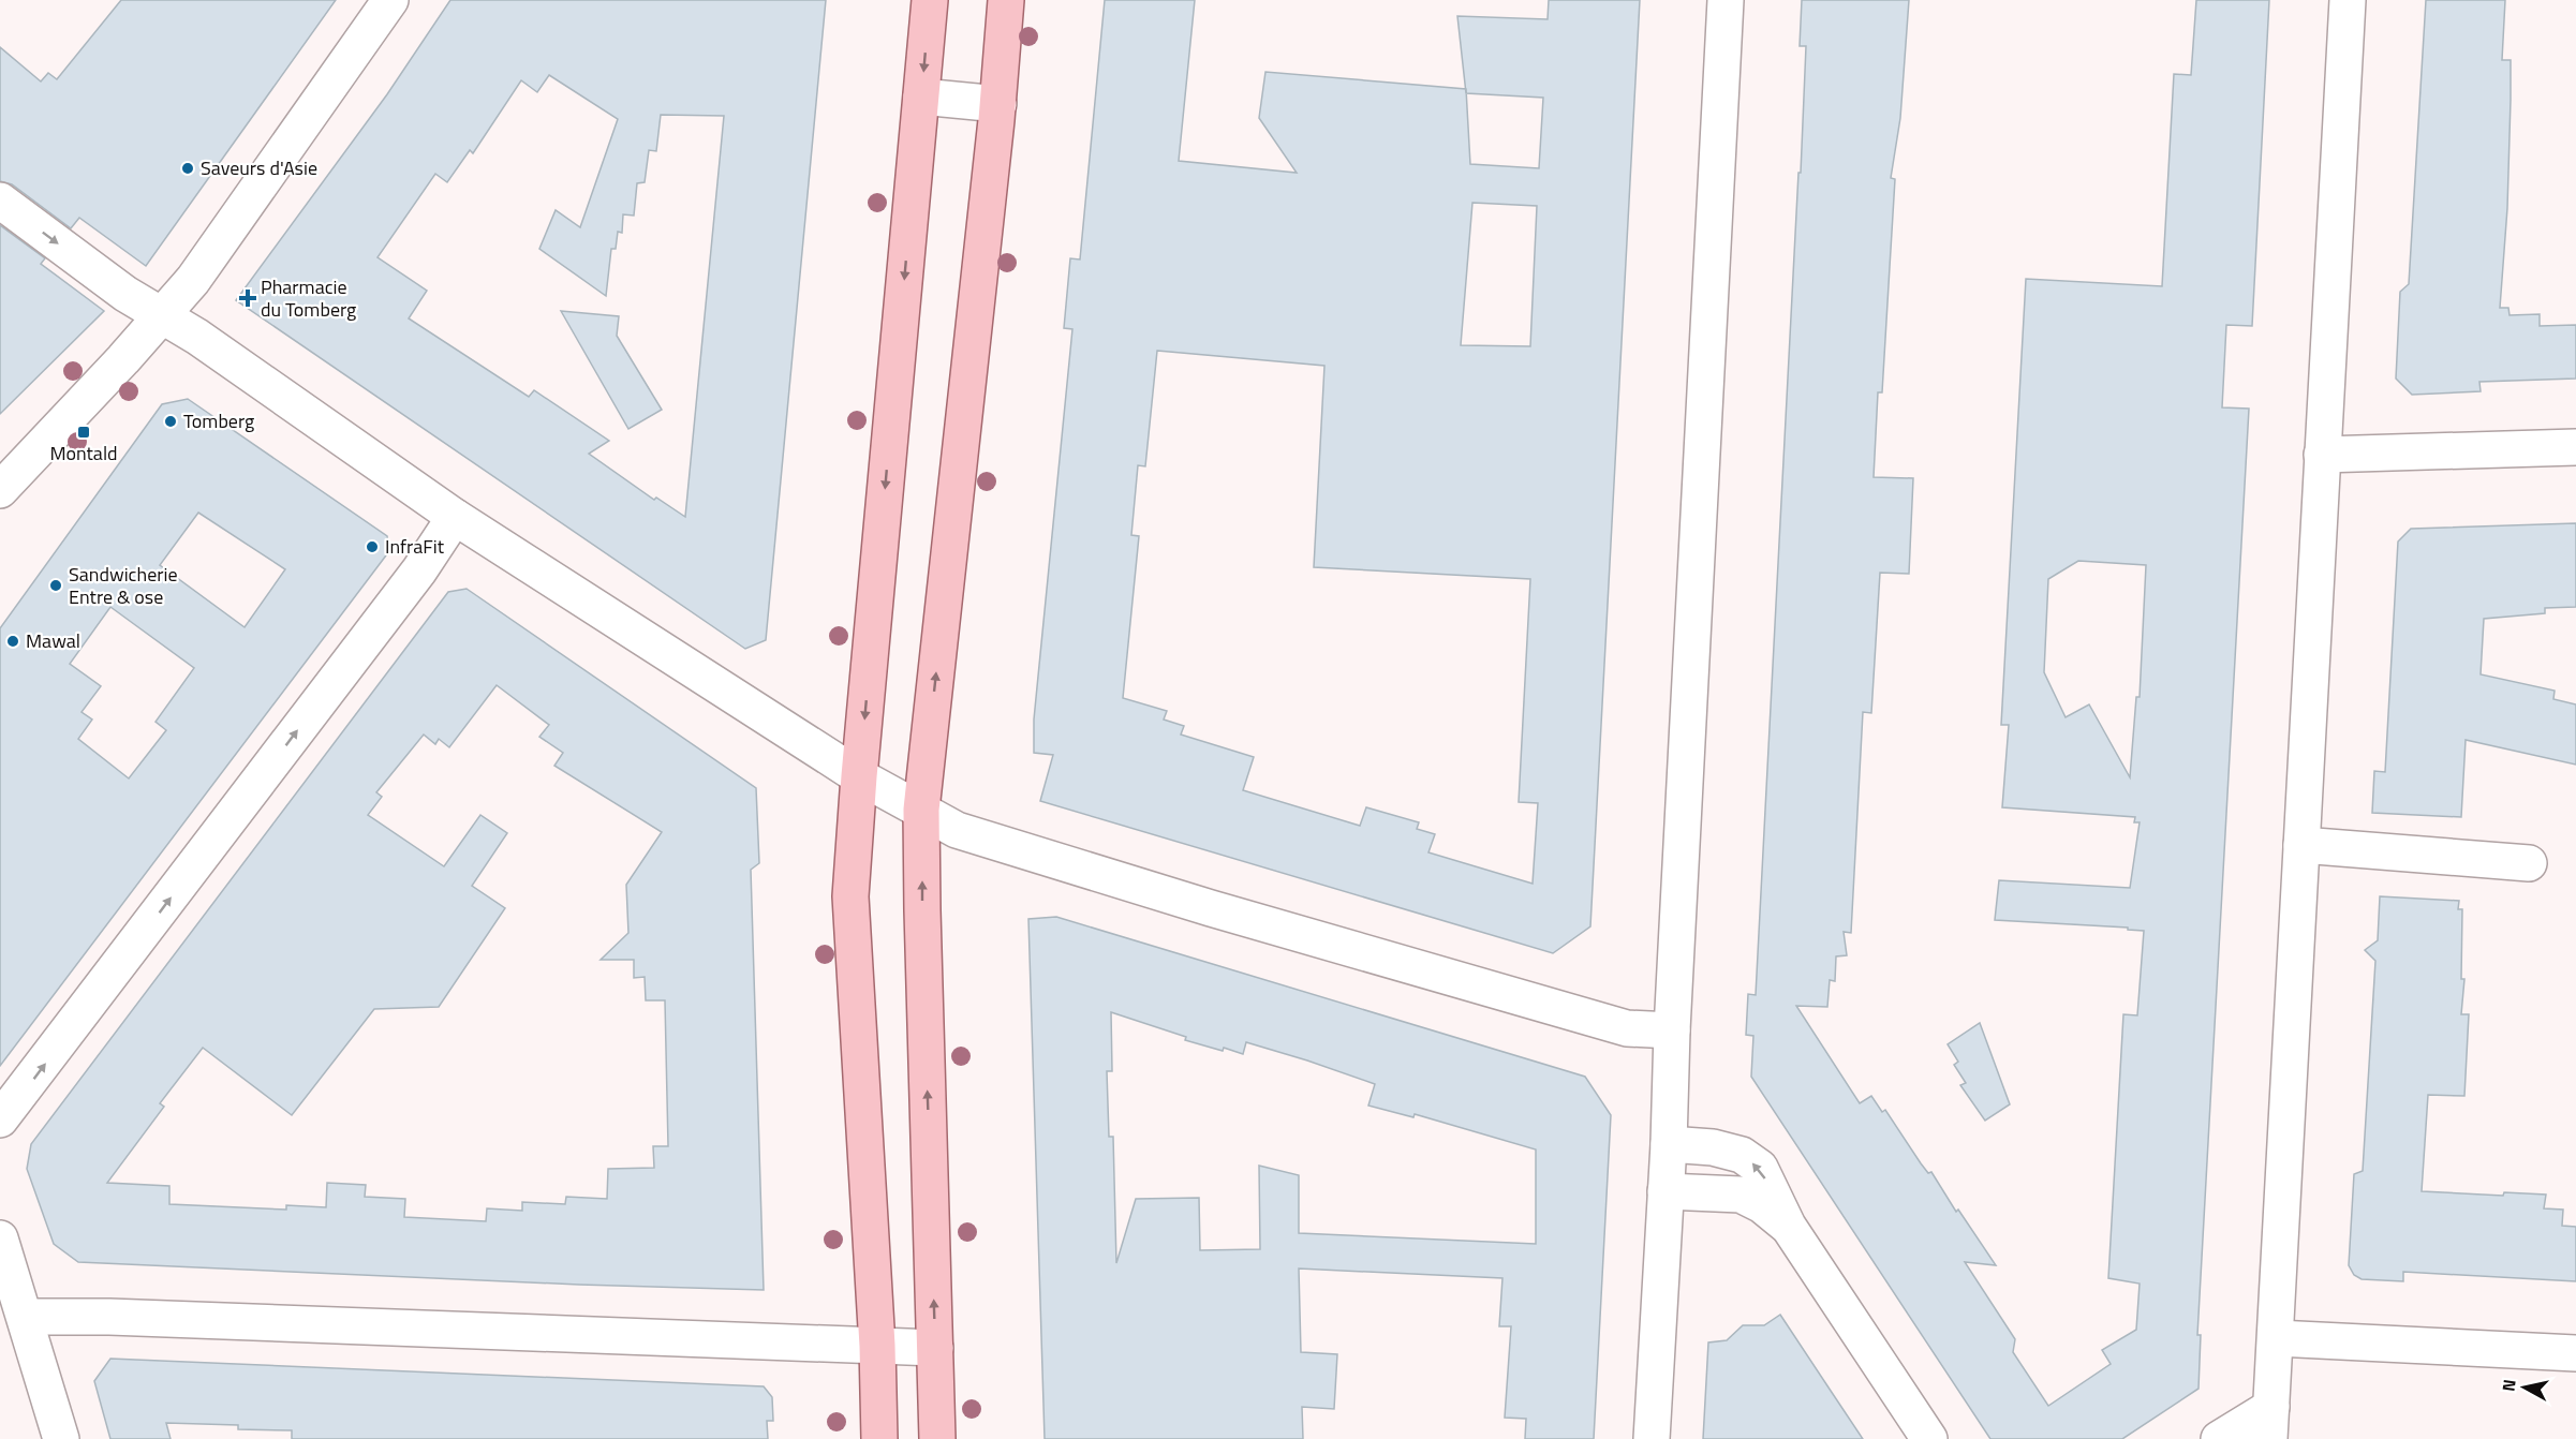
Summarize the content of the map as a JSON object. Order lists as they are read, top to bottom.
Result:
{
  "places": {
    "other": [
      "Saveurs d'Asie",
      "Tomberg",
      "InfraFit",
      "Sandwicherie Entre & ose",
      "Mawal"
    ],
    "health": ["Pharmacie du Tomberg"],
    "transit": ["Montald"]
  },
  "north": "left"
}
